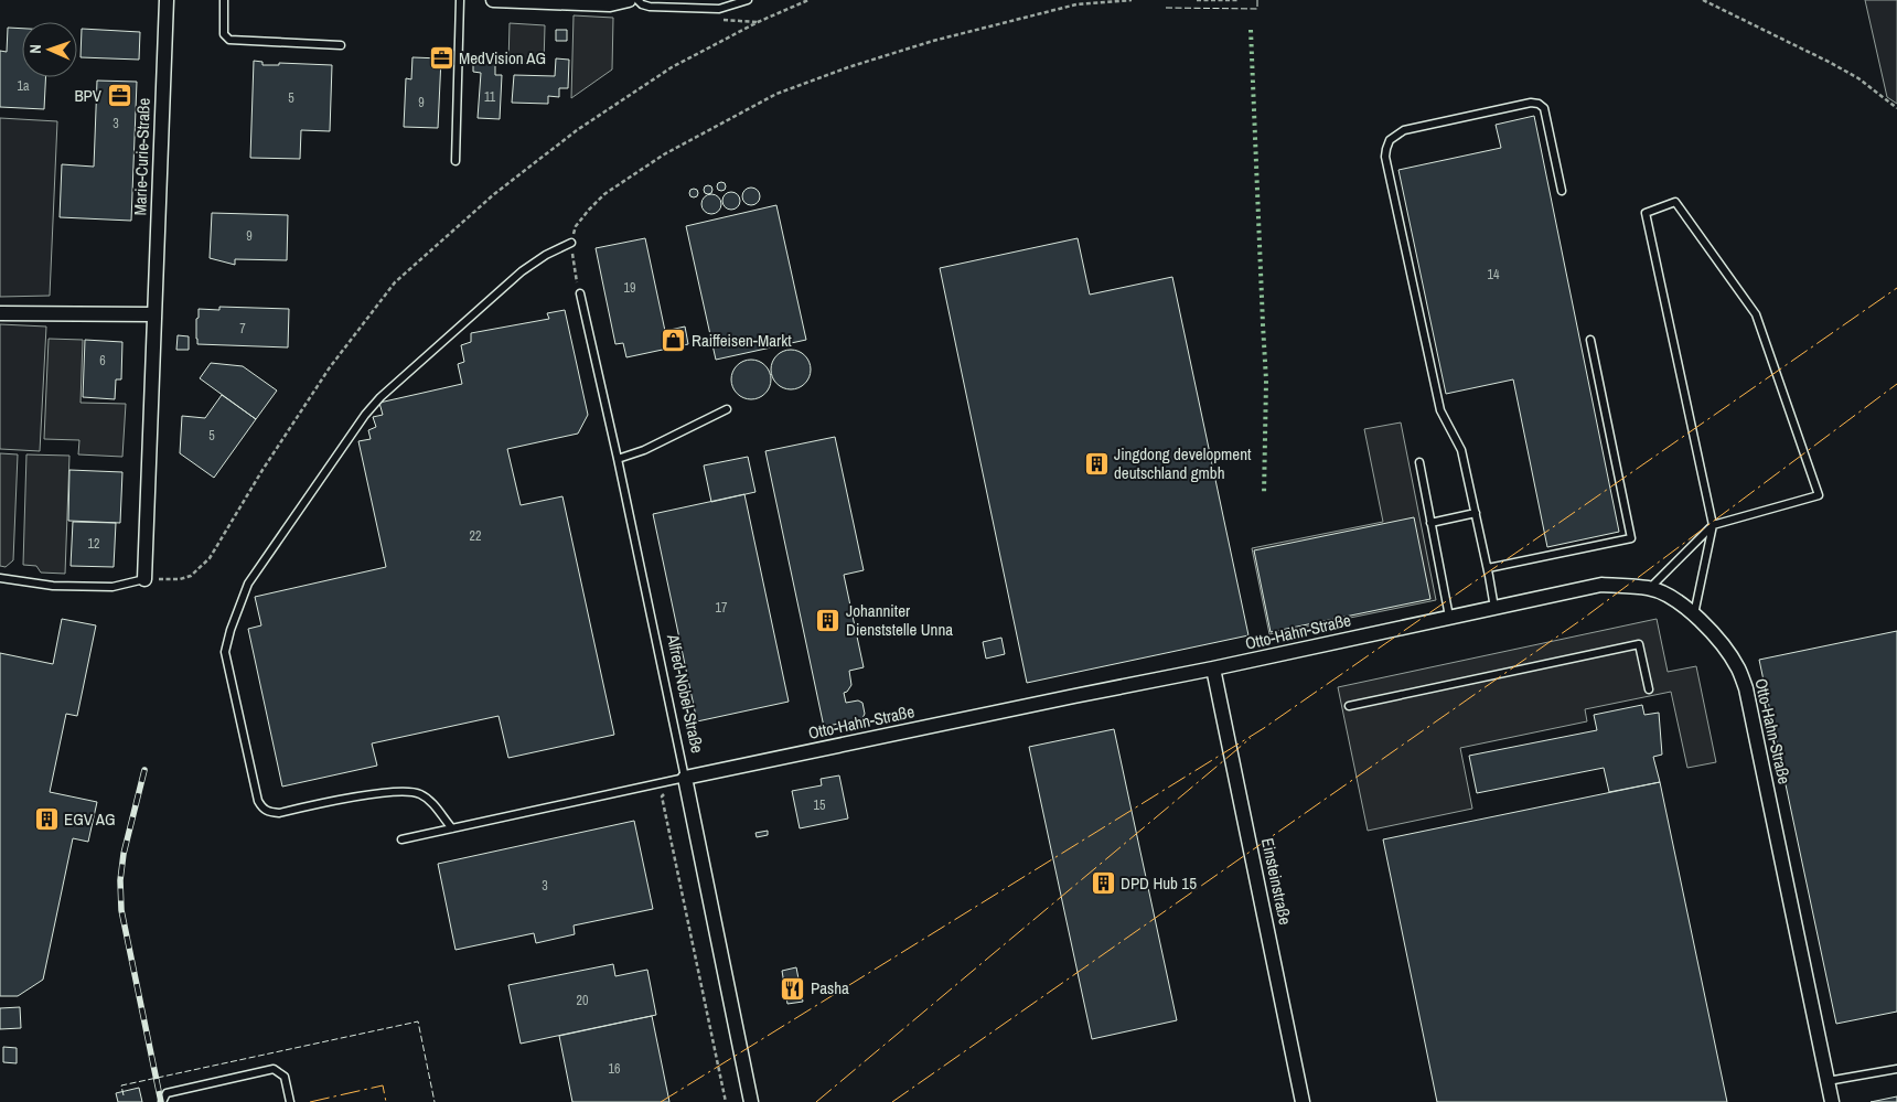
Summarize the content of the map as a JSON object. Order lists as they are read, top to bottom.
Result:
{
  "streets": {
    "street": [
      "Marie-Curie-Straße",
      "Otto-Hahn-Straße",
      "Alfred-Nobel-Straße",
      "Einsteinstraße"
    ]
  },
  "crossings": [
    ["Otto-Hahn-Straße", "Alfred-Nobel-Straße"],
    ["Otto-Hahn-Straße", "Einsteinstraße"]
  ],
  "places": {
    "office": ["MedVision AG", "BPV"],
    "shop": ["Raiffeisen-Markt"],
    "building": [
      "Jingdong development deutschland gmbh",
      "Johanniter Dienststelle Unna",
      "EGV AG",
      "DPD Hub 15"
    ],
    "restaurant": ["Pasha"]
  },
  "house_numbers": [
    "1a",
    "11",
    "5",
    "9",
    "3",
    "9",
    "14",
    "19",
    "7",
    "6",
    "5",
    "22",
    "12",
    "17",
    "15",
    "3",
    "20",
    "16"
  ],
  "north": "left"
}
